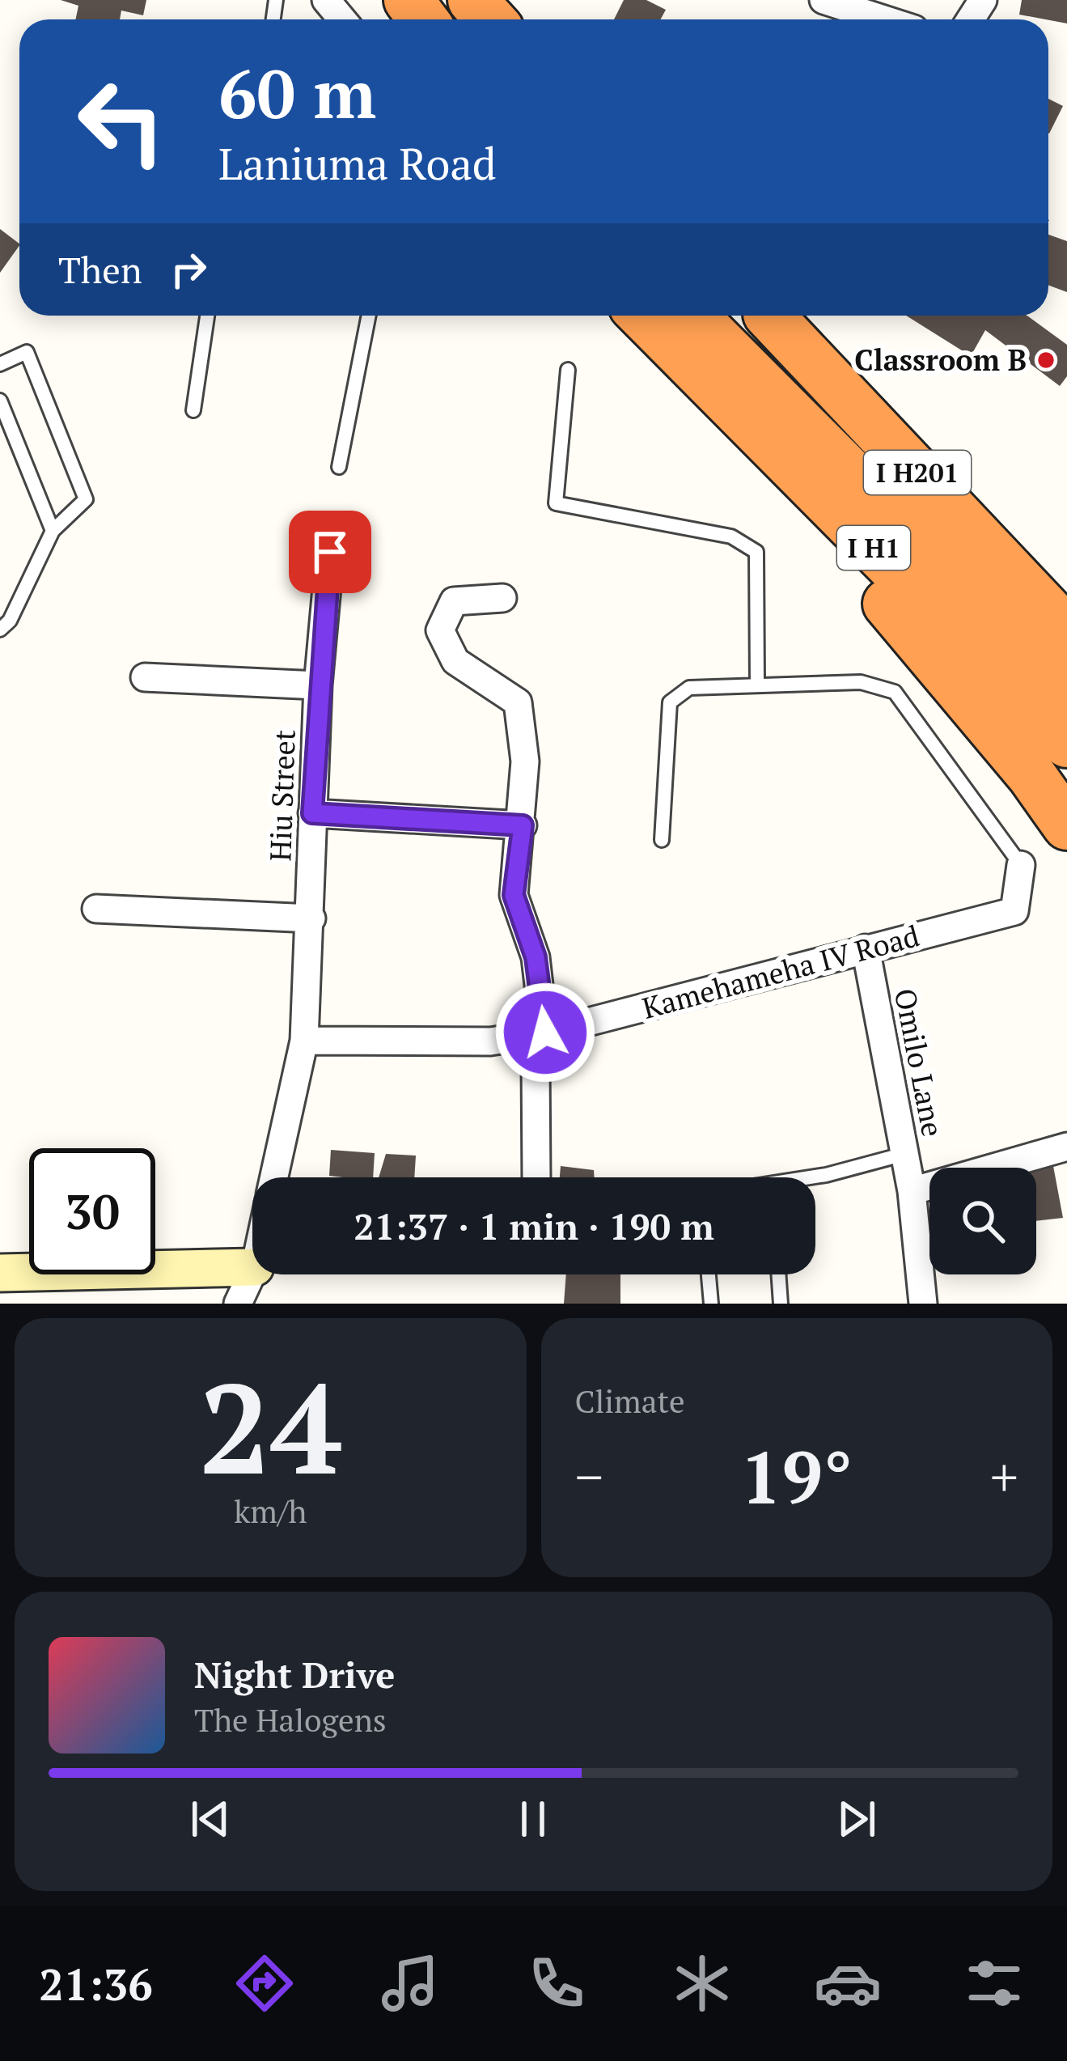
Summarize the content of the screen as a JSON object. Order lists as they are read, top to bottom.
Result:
{
  "streets": {
    "highway": ["I H201", "I H1"],
    "street": ["Hiu Street", "Kamehameha IV Road", "Omilo Lane"]
  },
  "crossings": [
    ["Hiu Street", "Kamehameha IV Road"],
    ["Kamehameha IV Road", "Omilo Lane"]
  ],
  "places": ["Classroom B"],
  "page": {
    "turn": ["60 m", "Laniuma Road"],
    "then": "Then",
    "limit": "30",
    "trip": "21:37 · 1 min · 190 m",
    "tile": [
      ["24", "km/h"],
      "Climate"
    ],
    "heat": ["−", "19°", "+"],
    "song": ["Night Drive", "The Halogens"],
    "tabs": "21:36"
  }
}
